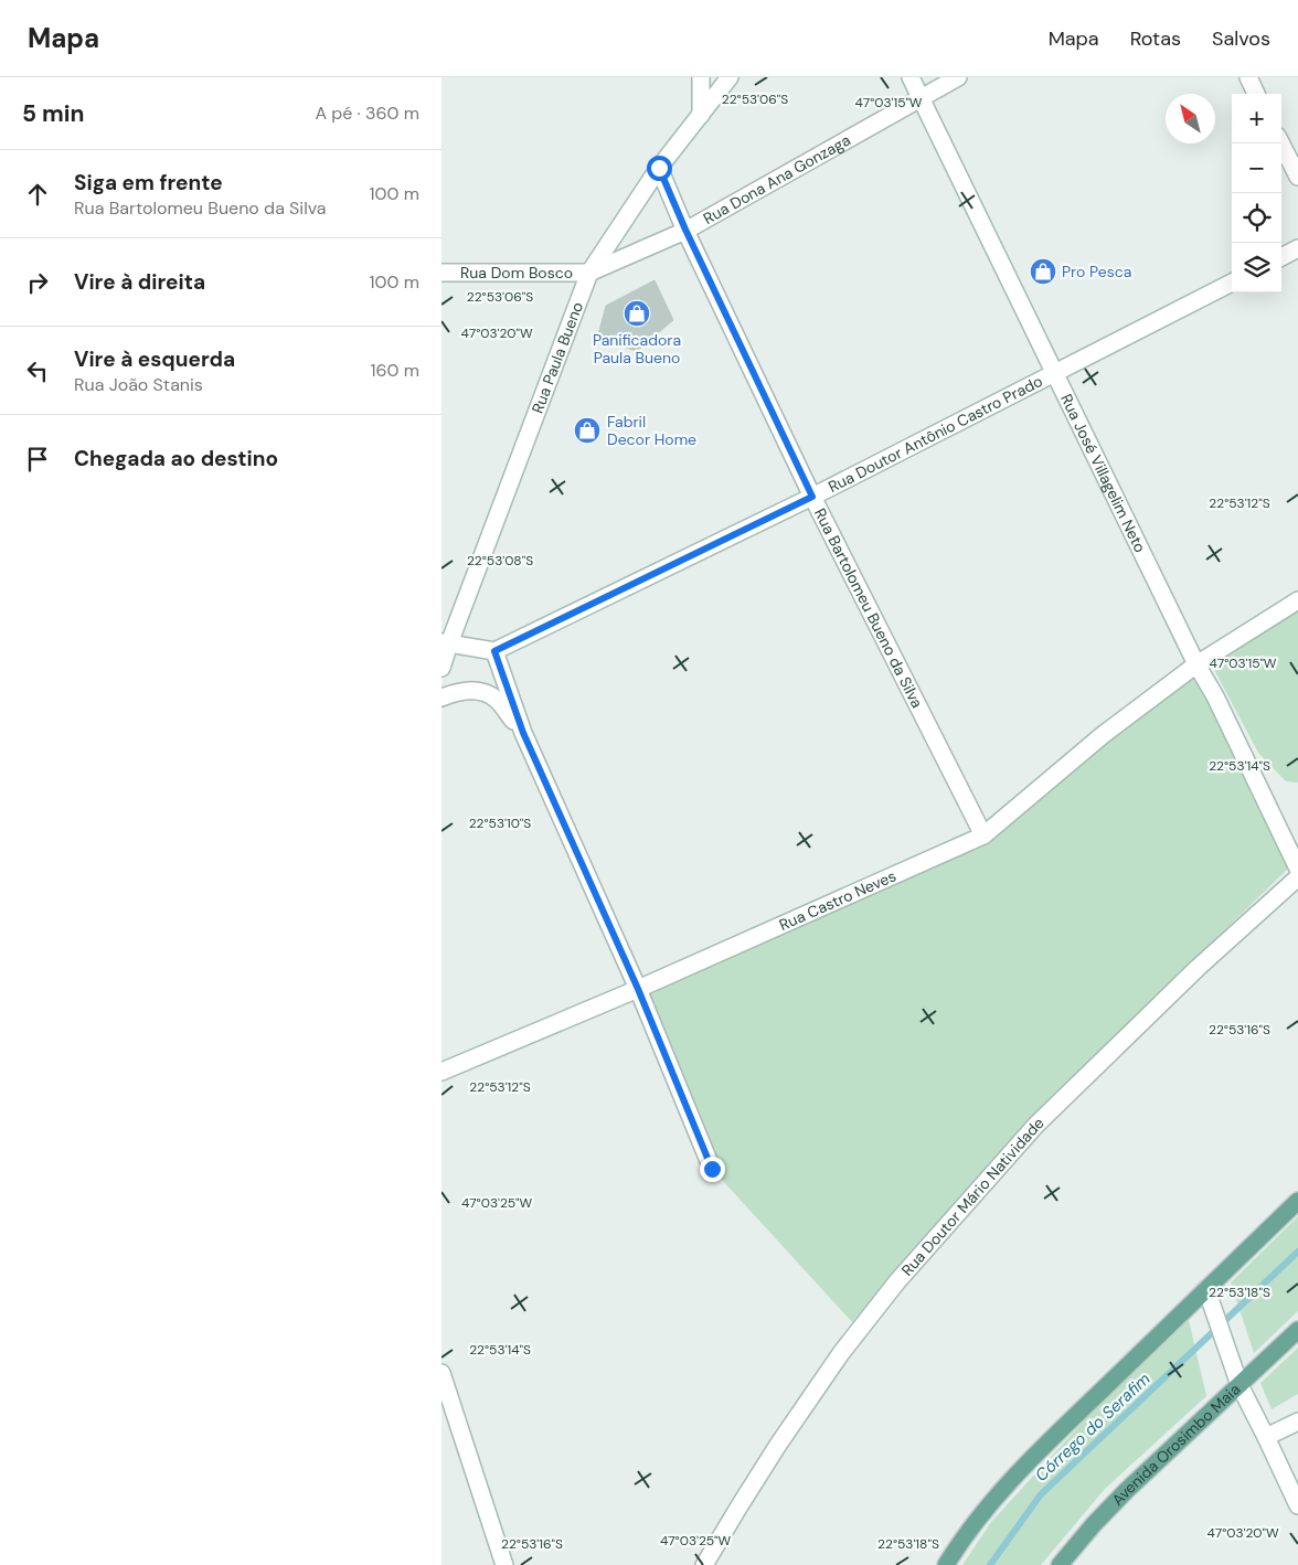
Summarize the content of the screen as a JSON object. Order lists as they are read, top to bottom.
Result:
{
  "streets": {
    "main road": [
      "Rua Dona Ana Gonzaga",
      "Rua Dom Bosco",
      "Rua Paula Bueno",
      "Rua Doutor Antônio Castro Prado",
      "Rua José Villagelim Neto",
      "Rua Bartolomeu Bueno da Silva",
      "Rua Castro Neves",
      "Rua Doutor Mário Natividade",
      "Avenida Orosimbo Maia"
    ]
  },
  "crossings": [
    ["Rua Dona Ana Gonzaga", "Rua Dom Bosco"],
    ["Rua Dona Ana Gonzaga", "Rua Paula Bueno"],
    ["Rua Dona Ana Gonzaga", "Rua José Villagelim Neto"],
    ["Rua Dona Ana Gonzaga", "Rua Bartolomeu Bueno da Silva"],
    ["Rua Dom Bosco", "Rua Paula Bueno"],
    ["Rua Paula Bueno", "Rua Bartolomeu Bueno da Silva"],
    ["Rua Doutor Antônio Castro Prado", "Rua José Villagelim Neto"],
    ["Rua Doutor Antônio Castro Prado", "Rua Bartolomeu Bueno da Silva"],
    ["Rua José Villagelim Neto", "Rua Castro Neves"],
    ["Rua Bartolomeu Bueno da Silva", "Rua Castro Neves"]
  ],
  "water": ["Córrego do Serafim"],
  "places": {
    "shop": ["Pro Pesca", "Panificadora Paula Bueno", "Fabril Decor Home"]
  },
  "north": "top left",
  "page": {
    "header": "Mapa",
    "nav": ["Mapa", "Rotas", "Salvos"],
    "heading": ["5 min", "A pé · 360 m"],
    "map_buttons": ["+", "−"],
    "list": [
      ["Siga em frente", "Rua Bartolomeu Bueno da Silva", "100 m"],
      ["Vire à direita", "100 m"],
      ["Vire à esquerda", "Rua João Stanis", "160 m"],
      "Chegada ao destino"
    ]
  },
  "coordinates": [
    "22°53'06\"S",
    "47°03'15\"W",
    "47°03'20\"W",
    "22°53'12\"S",
    "22°53'08\"S",
    "22°53'14\"S",
    "22°53'10\"S",
    "22°53'16\"S",
    "47°03'25\"W",
    "22°53'18\"S"
  ]
}
